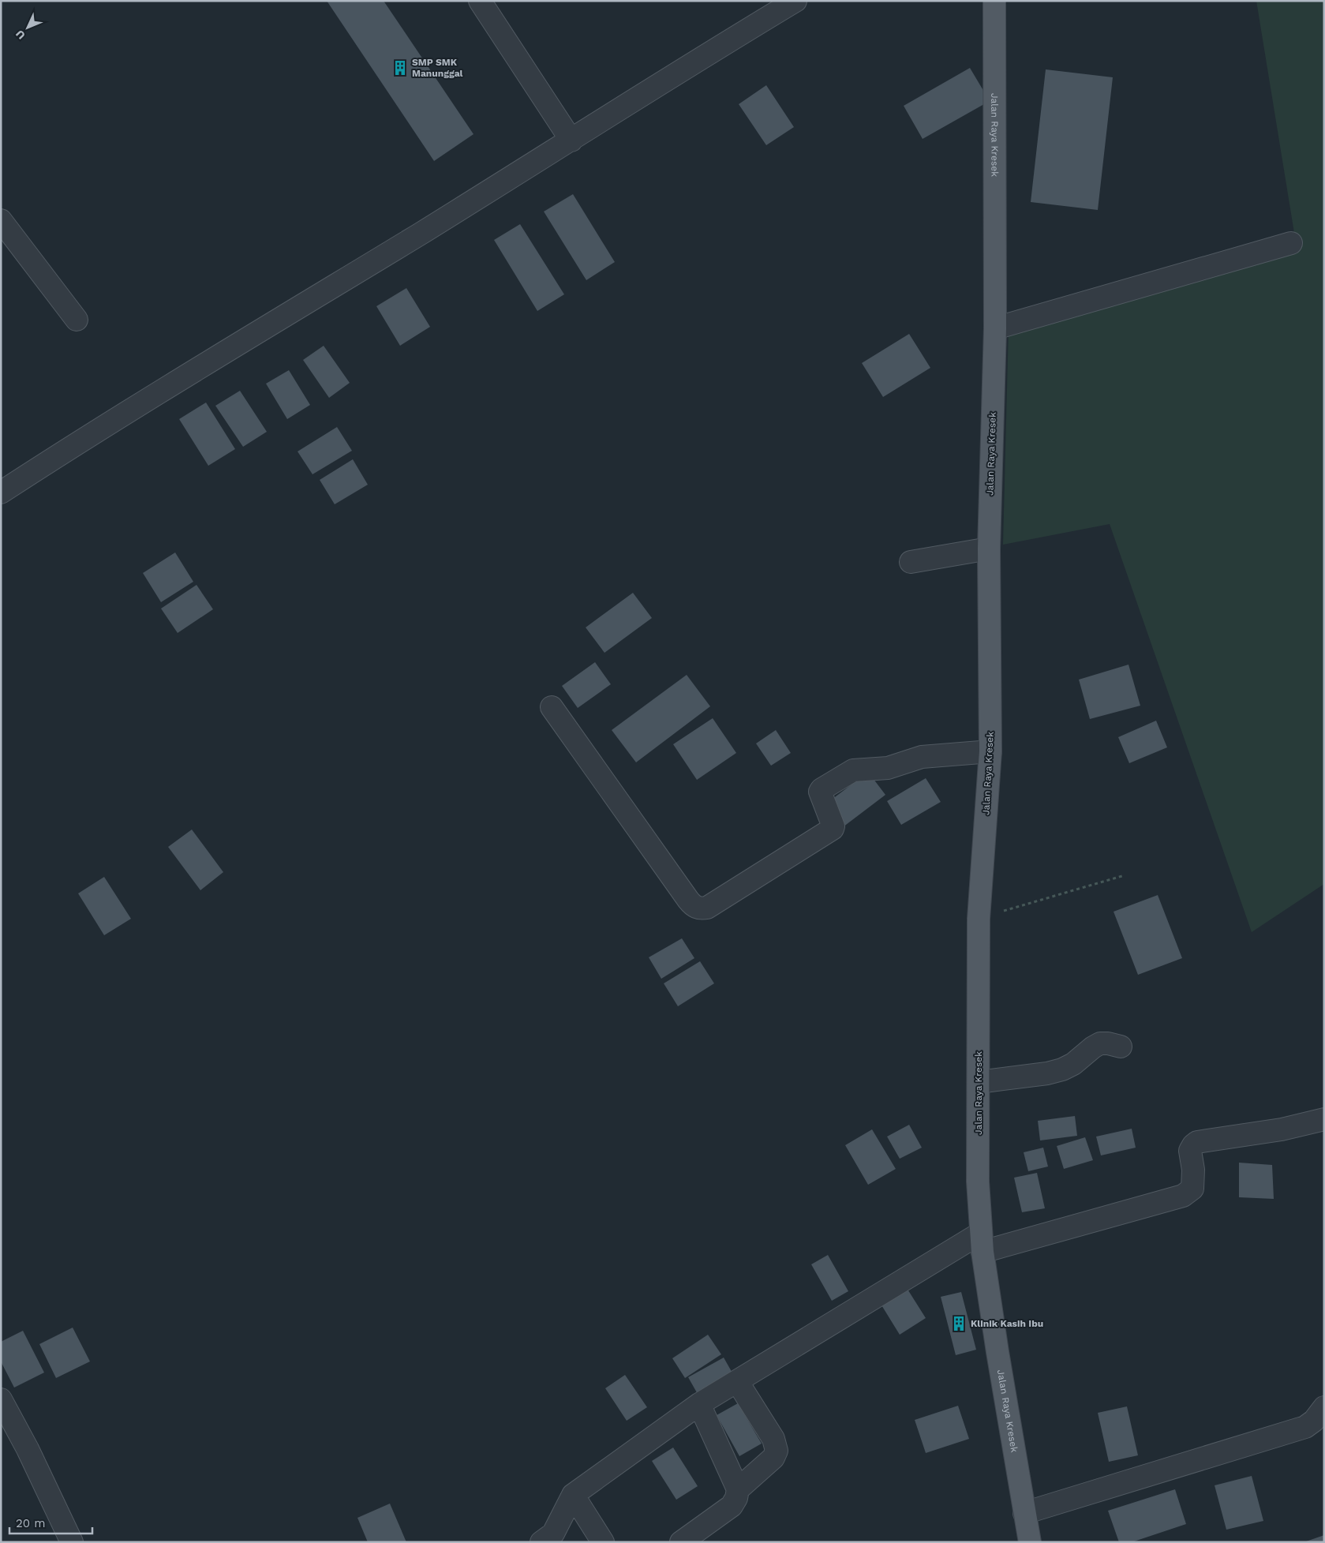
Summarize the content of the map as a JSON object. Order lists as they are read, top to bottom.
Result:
{
  "streets": {
    "main road": ["Jalan Raya Kresek"]
  },
  "places": {
    "building": ["SMP SMK Manunggal", "Klinik Kasih Ibu"]
  },
  "scale_bar": "20 m",
  "north": "bottom left"
}
